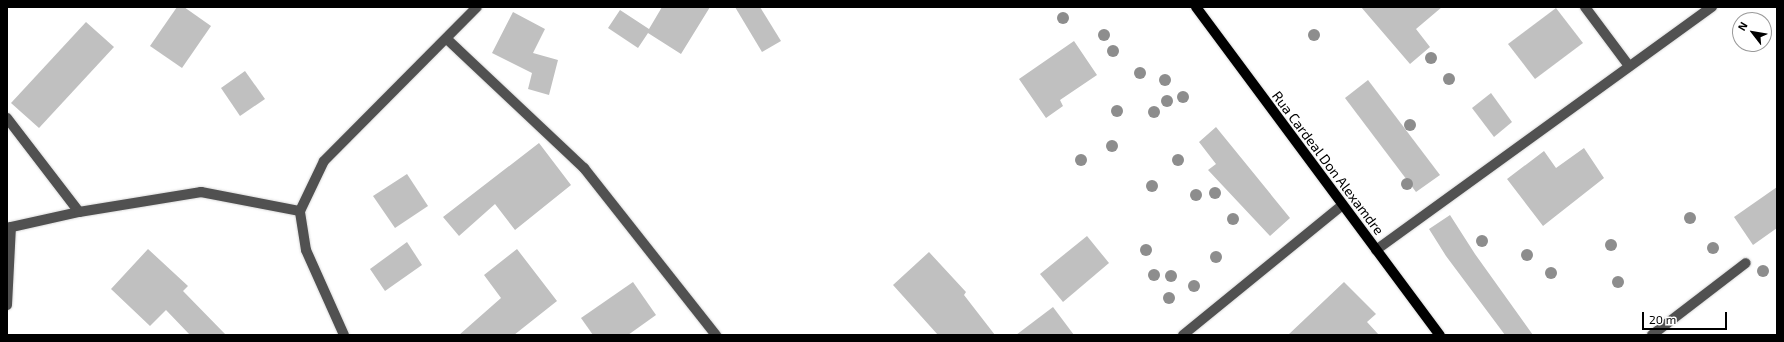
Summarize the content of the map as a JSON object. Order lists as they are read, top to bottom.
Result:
{
  "streets": {
    "main road": ["Rua Cardeal Don Alexamdre"]
  },
  "scale_bar": "20 m",
  "north": "top left"
}
